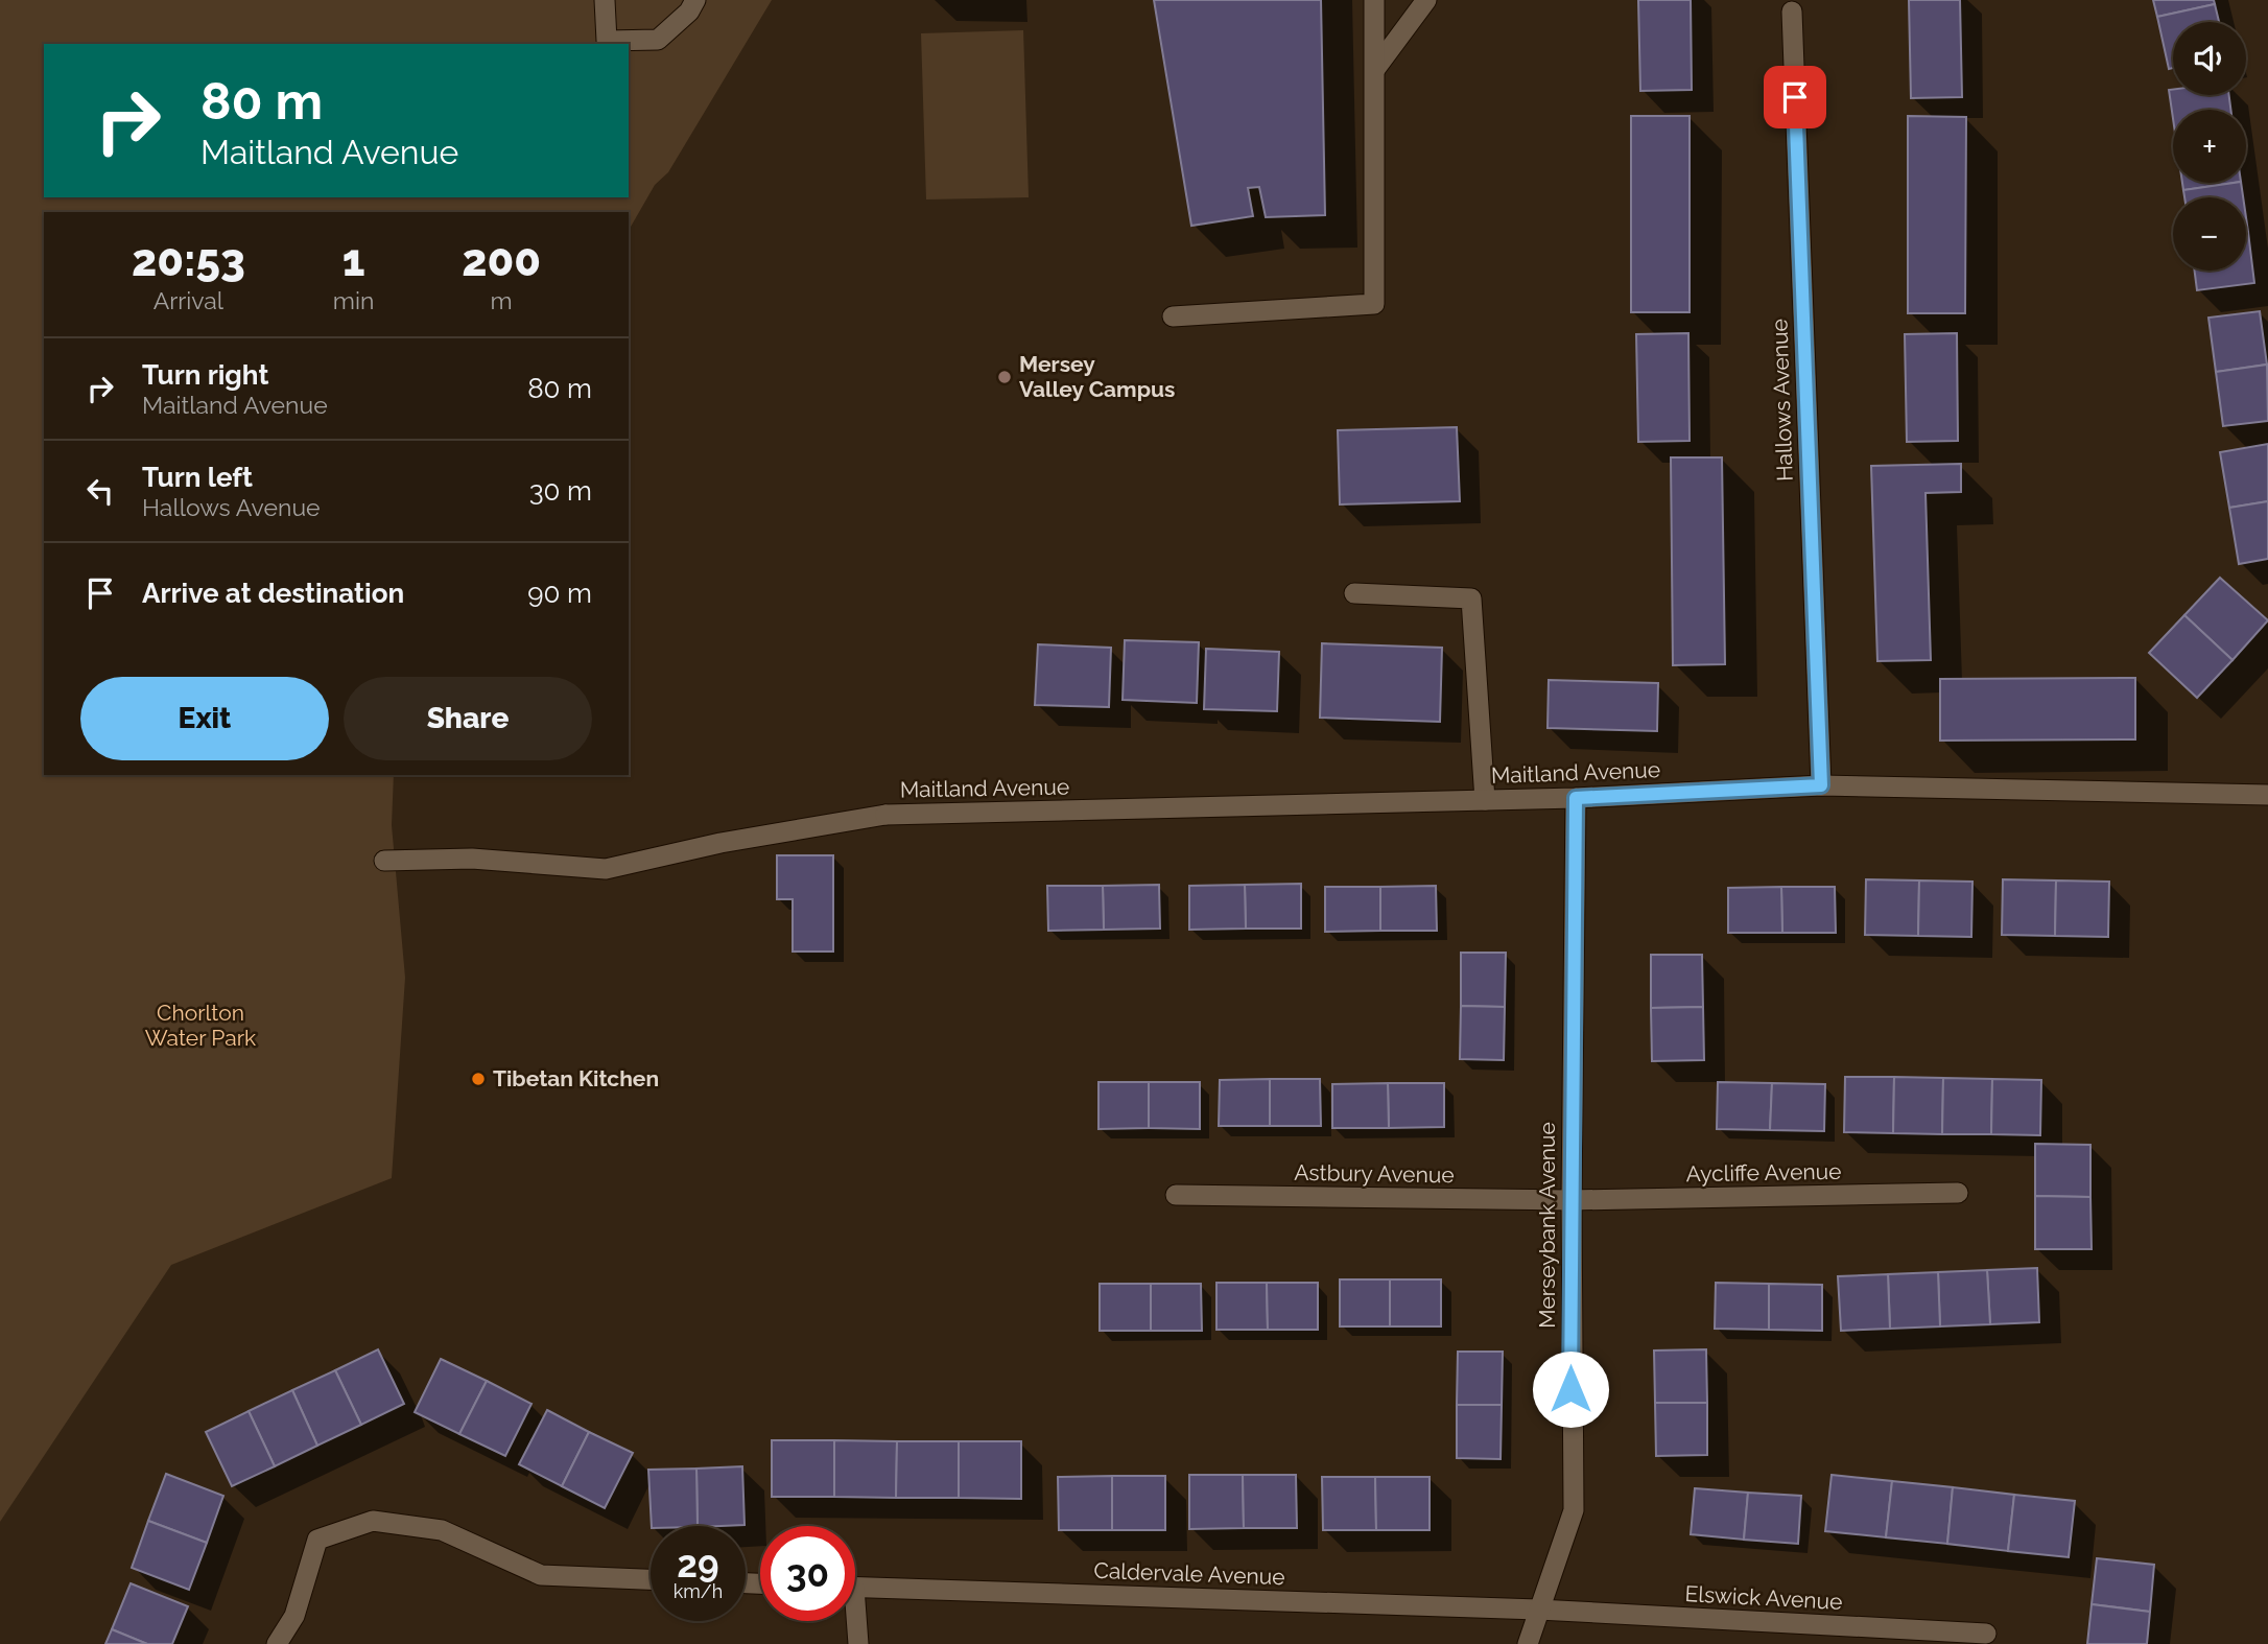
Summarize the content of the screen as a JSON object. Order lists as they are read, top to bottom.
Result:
{
  "streets": {
    "street": [
      "Hallows Avenue",
      "Maitland Avenue",
      "Aycliffe Avenue",
      "Astbury Avenue",
      "Merseybank Avenue",
      "Caldervale Avenue",
      "Elswick Avenue"
    ]
  },
  "crossings": [
    ["Hallows Avenue", "Maitland Avenue"],
    ["Maitland Avenue", "Merseybank Avenue"],
    ["Aycliffe Avenue", "Astbury Avenue"],
    ["Aycliffe Avenue", "Merseybank Avenue"],
    ["Astbury Avenue", "Merseybank Avenue"],
    ["Merseybank Avenue", "Caldervale Avenue"],
    ["Merseybank Avenue", "Elswick Avenue"],
    ["Caldervale Avenue", "Elswick Avenue"]
  ],
  "parks": ["Chorlton Water Park"],
  "places": ["Mersey Valley Campus", "Tibetan Kitchen"],
  "page": {
    "map_buttons": ["+", "−"],
    "turn": ["80 m", "Maitland Avenue"],
    "eta": [
      "20:53",
      "Arrival",
      "1",
      "min",
      "200",
      "m"
    ],
    "list": [
      {
        "name": "Turn right",
        "note": "Maitland Avenue",
        "value": "80 m"
      },
      {
        "name": "Turn left",
        "note": "Hallows Avenue",
        "value": "30 m"
      },
      {
        "name": "Arrive at destination",
        "value": "90 m"
      }
    ],
    "buttons": ["Exit", "Share"],
    "speed": "29 km/h",
    "limit": "30"
  }
}
